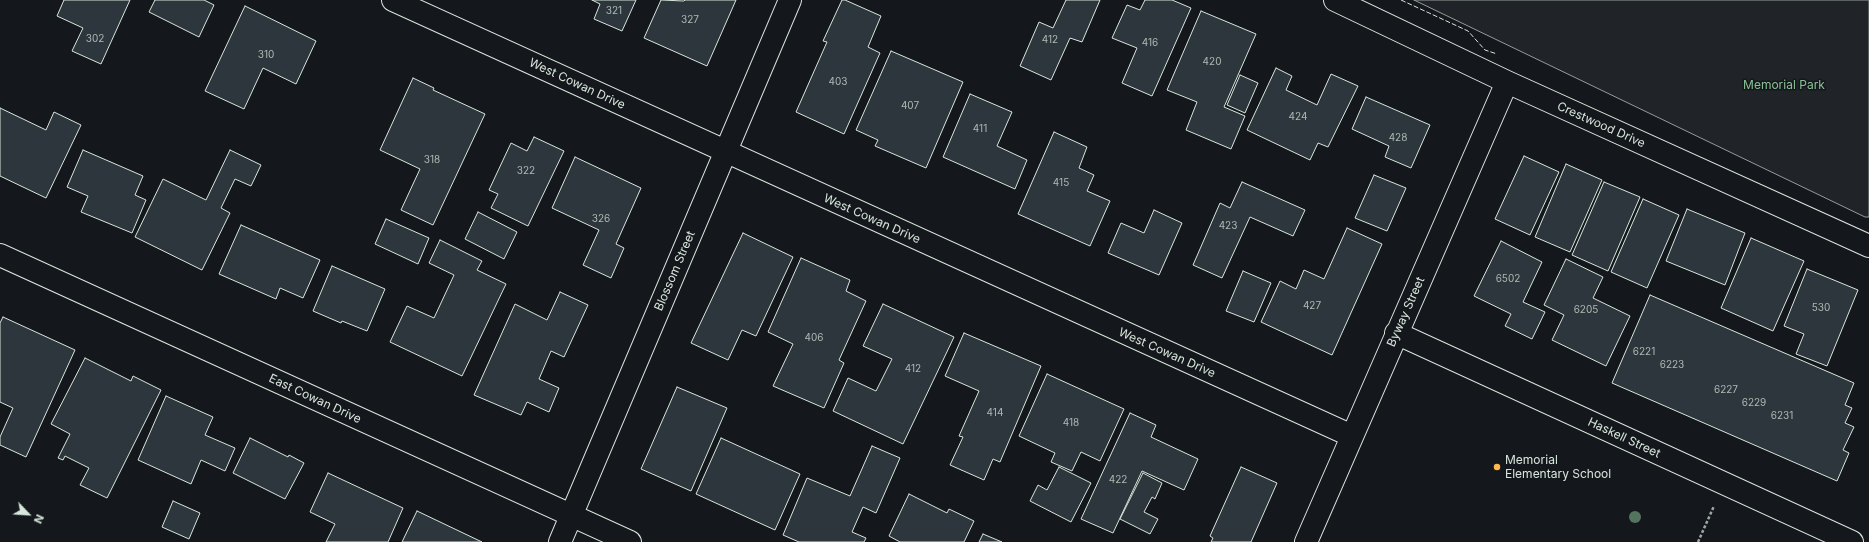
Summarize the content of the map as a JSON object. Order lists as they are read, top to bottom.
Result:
{
  "streets": {
    "street": [
      "West Cowan Drive",
      "Crestwood Drive",
      "Blossom Street",
      "Byway Street",
      "East Cowan Drive",
      "Haskell Street"
    ]
  },
  "crossings": [
    ["West Cowan Drive", "Blossom Street"],
    ["West Cowan Drive", "Byway Street"],
    ["Crestwood Drive", "Byway Street"],
    ["Blossom Street", "East Cowan Drive"],
    ["Byway Street", "Haskell Street"]
  ],
  "parks": ["Memorial Park"],
  "places": ["Memorial Elementary School"],
  "house_numbers": [
    "321",
    "327",
    "302",
    "412",
    "416",
    "310",
    "420",
    "403",
    "407",
    "424",
    "411",
    "428",
    "318",
    "322",
    "415",
    "326",
    "423",
    "6502",
    "427",
    "530",
    "6205",
    "406",
    "6221",
    "6223",
    "412",
    "6227",
    "6229",
    "414",
    "6231",
    "418",
    "422"
  ],
  "north": "bottom right"
}
